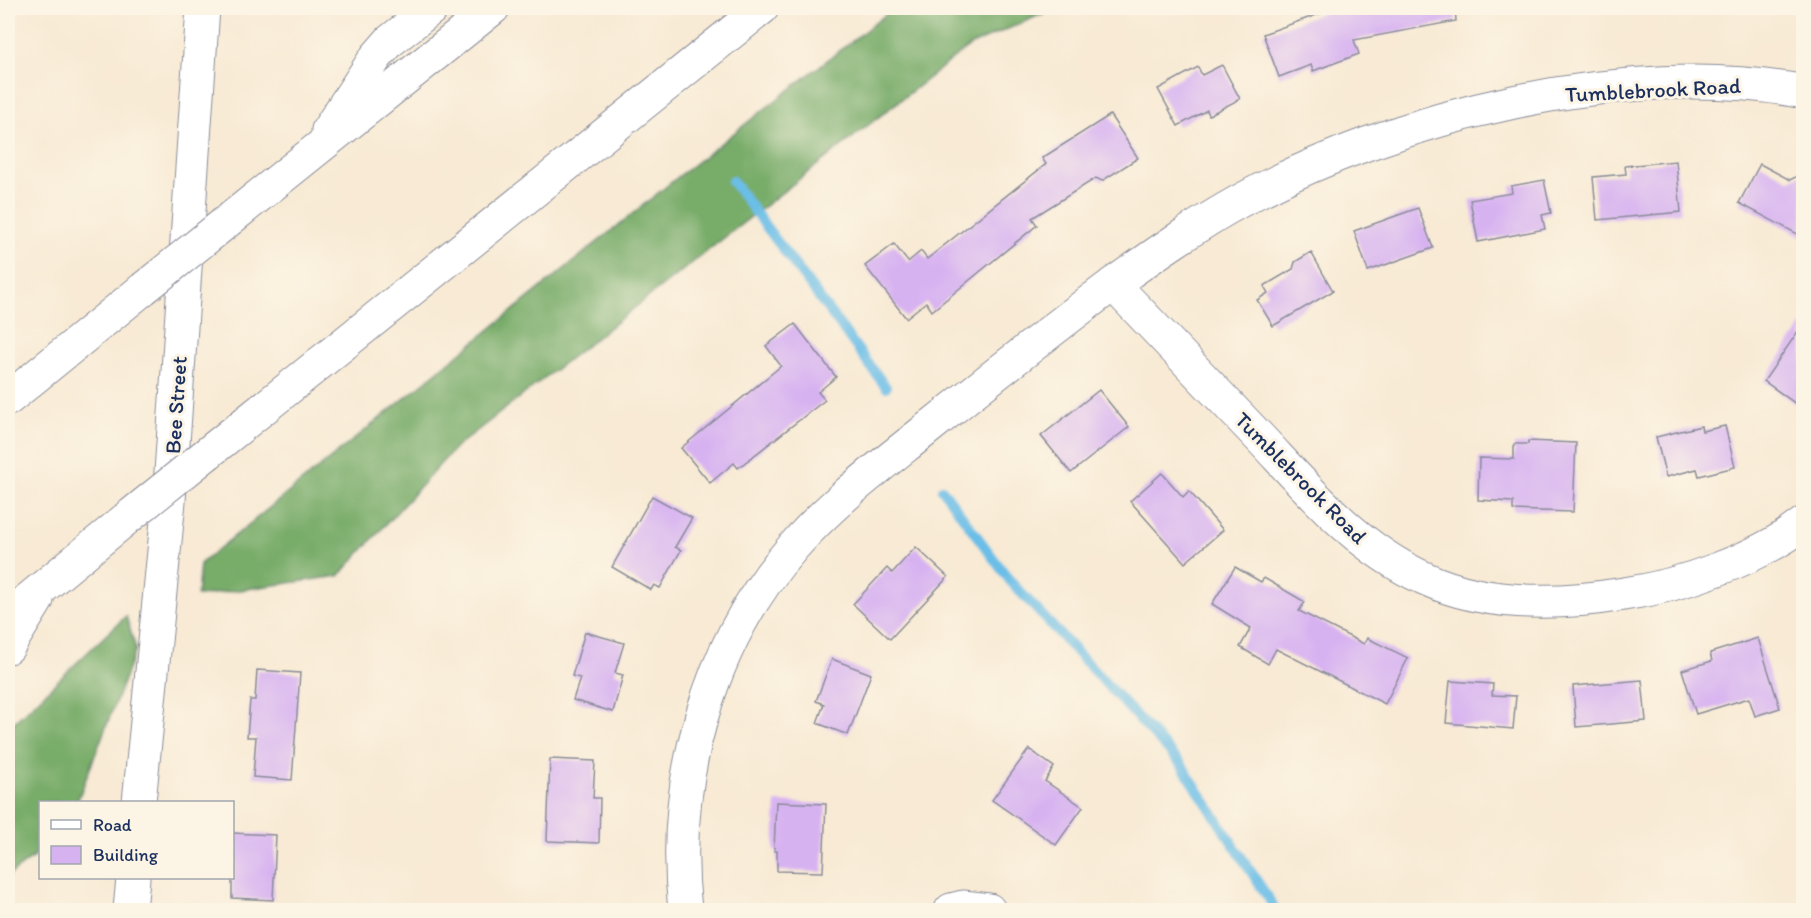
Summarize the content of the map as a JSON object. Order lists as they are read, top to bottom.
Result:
{
  "streets": {
    "main road": ["Tumblebrook Road", "Bee Street"]
  },
  "legend": ["Road", "Building"]
}
